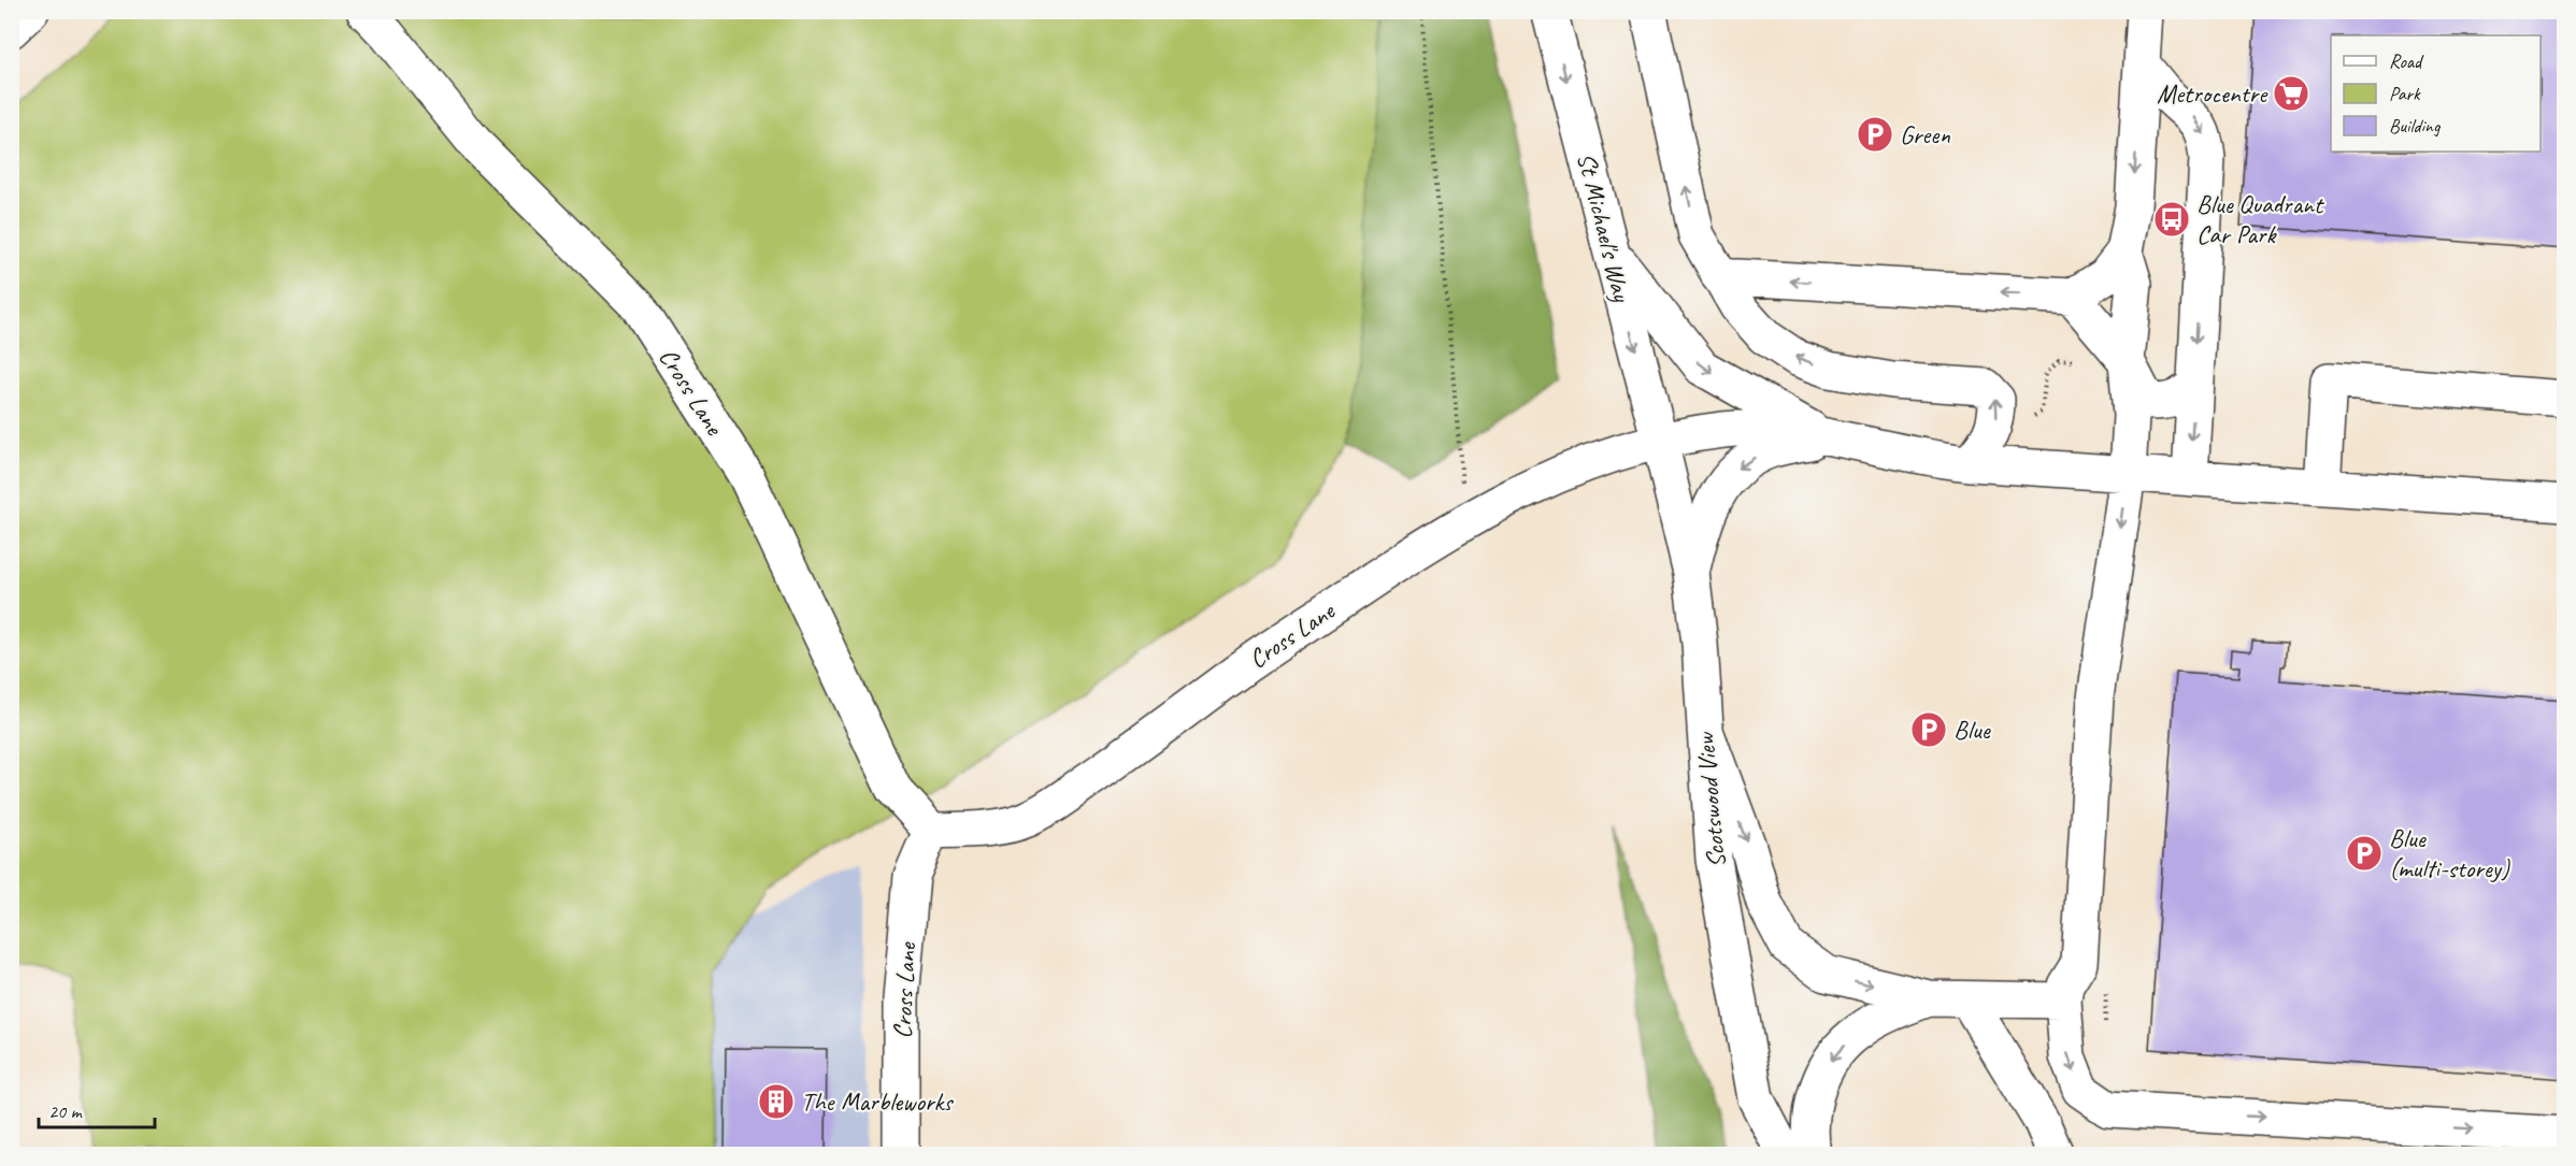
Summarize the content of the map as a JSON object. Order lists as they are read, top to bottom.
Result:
{
  "streets": {
    "street": ["St Michael's Way", "Cross Lane", "Scotswood View"]
  },
  "crossings": [
    ["St Michael's Way", "Cross Lane"],
    ["St Michael's Way", "Scotswood View"],
    ["Cross Lane", "Scotswood View"]
  ],
  "places": {
    "supermarket": ["Metrocentre"],
    "parking": ["Green", "Blue", "Blue (multi-storey)"],
    "bus stop": ["Blue Quadrant Car Park"],
    "building": ["The Marbleworks"]
  },
  "legend": ["Road", "Park", "Building"],
  "scale_bar": "20 m"
}
